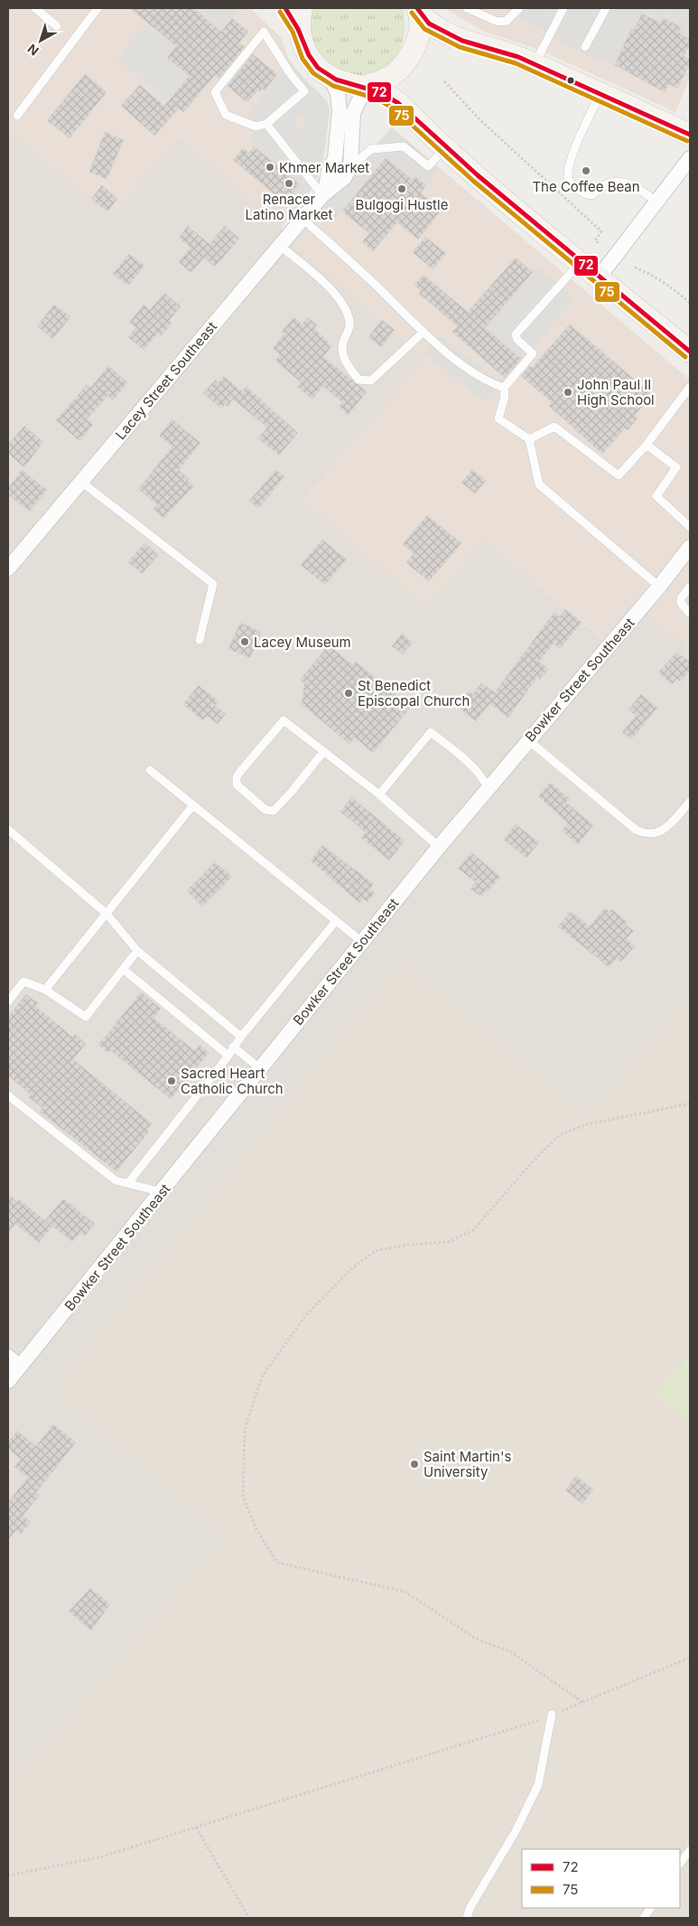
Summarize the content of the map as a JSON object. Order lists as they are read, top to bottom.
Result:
{
  "streets": {
    "street": ["Lacey Street Southeast", "Bowker Street Southeast"]
  },
  "places": [
    "Khmer Market",
    "The Coffee Bean",
    "Renacer Latino Market",
    "Bulgogi Hustle",
    "John Paul II High School",
    "Lacey Museum",
    "St Benedict Episcopal Church",
    "Sacred Heart Catholic Church",
    "Saint Martin's University"
  ],
  "lines": ["transit line 72", "transit line 75"],
  "legend": ["72", "75"],
  "north": "bottom left"
}
